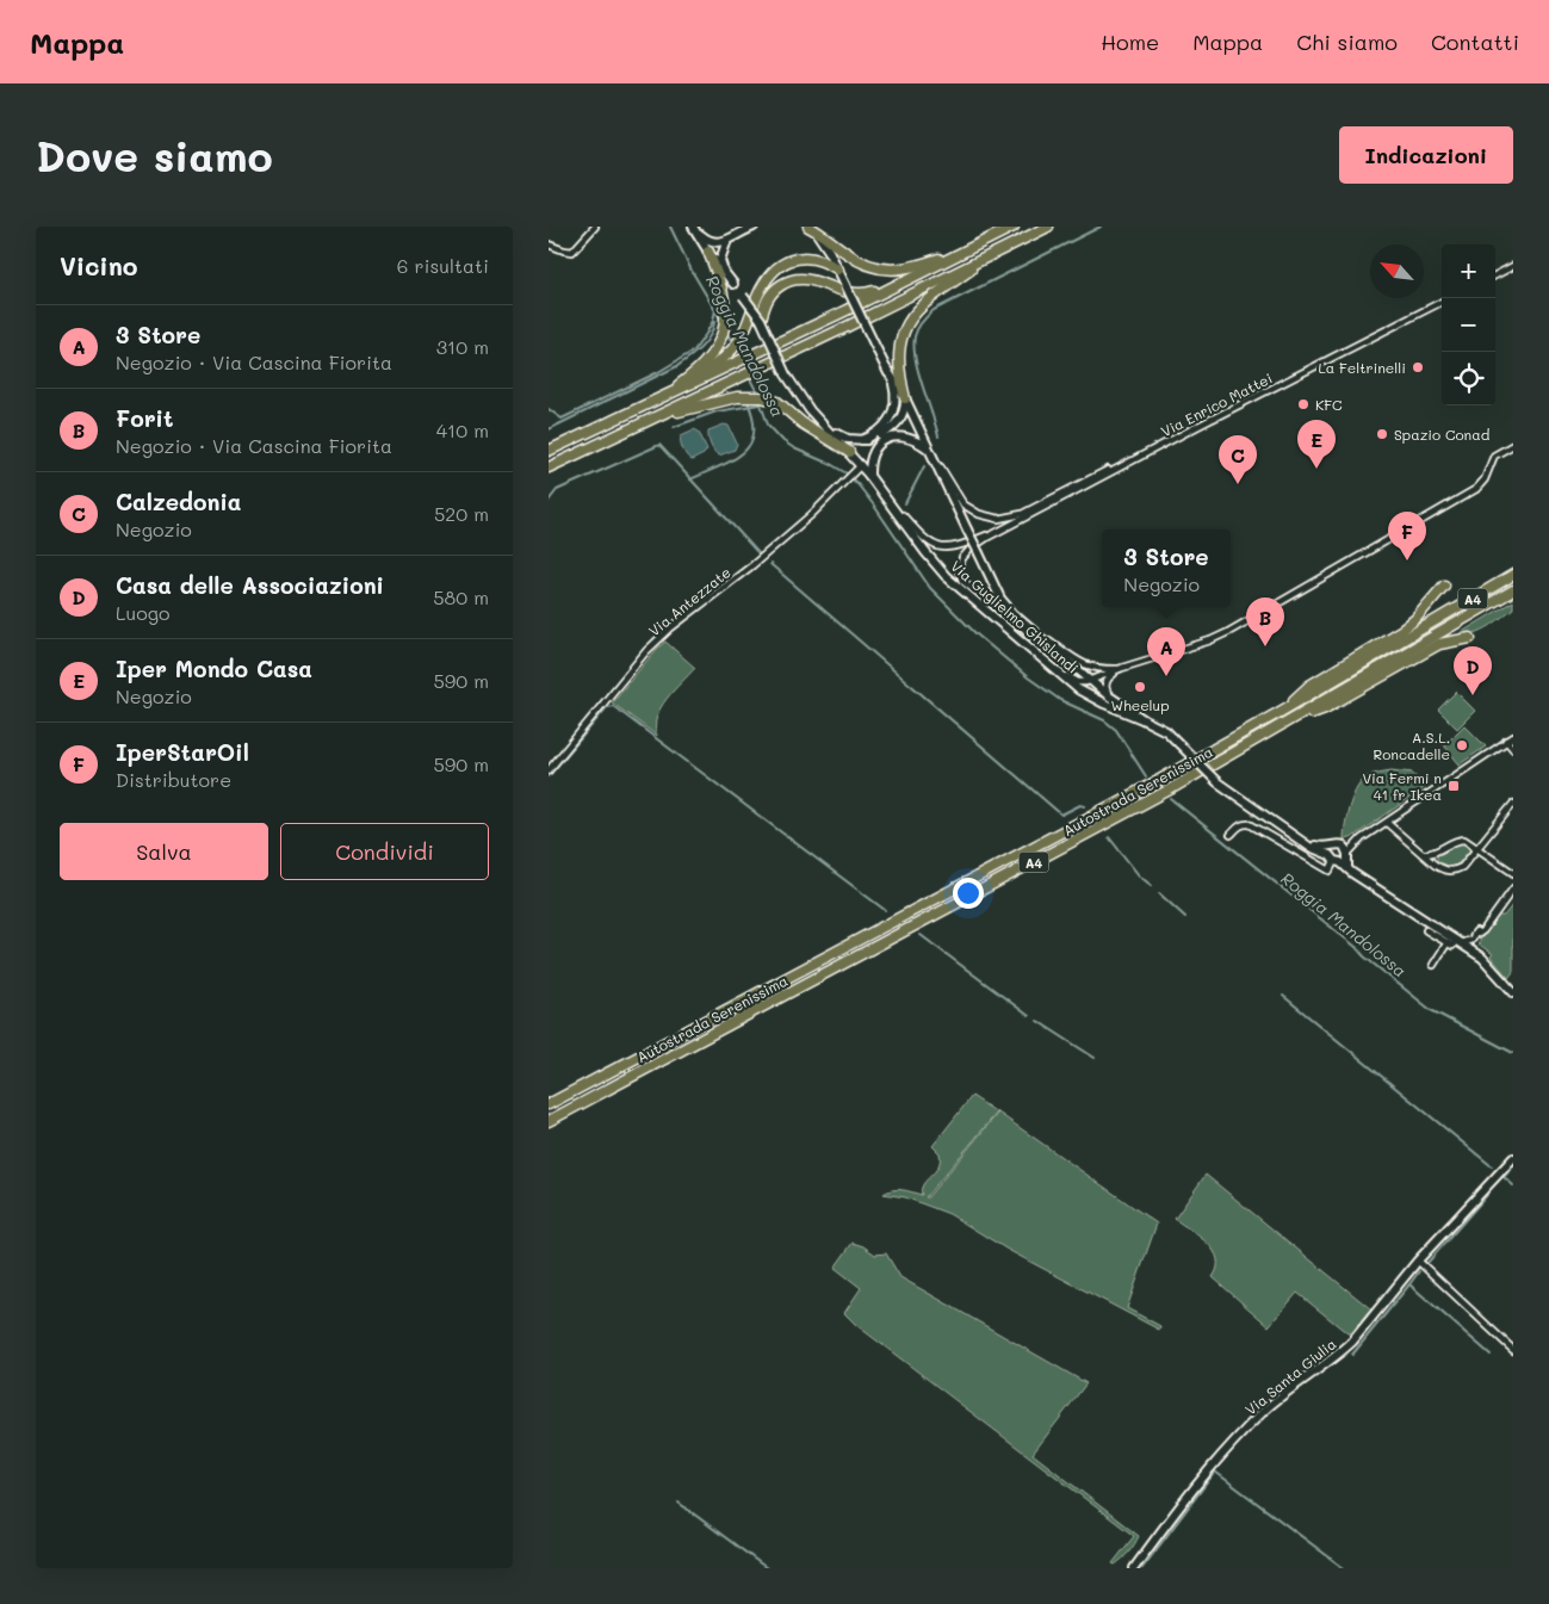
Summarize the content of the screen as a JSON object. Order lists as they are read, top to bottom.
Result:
{
  "streets": {
    "highway": ["A4", "Autostrada Serenissima"],
    "street": [
      "Via Enrico Mattei",
      "Via Antezzate",
      "Via Guglielmo Ghislandi",
      "Via Santa Giulia"
    ]
  },
  "crossings": [
    ["Via Antezzate", "Via Guglielmo Ghislandi"]
  ],
  "water": ["Roggia Mandolossa"],
  "places": {
    "other": [
      "La Feltrinelli",
      "KFC",
      "Spazio Conad",
      "Wheelup",
      "A.S.L. Roncadelle"
    ],
    "transit": ["Via Fermi n 41 fr Ikea"]
  },
  "north": "top left",
  "page": {
    "header": "Mappa",
    "nav": [
      "Home",
      "Mappa",
      "Chi siamo",
      "Contatti"
    ],
    "buttons": [
      "Indicazioni",
      ["Salva", "Condividi"]
    ],
    "title": "Dove siamo",
    "heading": ["Vicino", "6 risultati"],
    "map_buttons": ["+", "−"],
    "list": [
      {
        "mark": "A",
        "name": "3 Store",
        "note": "Negozio · Via Cascina Fiorita",
        "value": "310 m"
      },
      {
        "mark": "B",
        "name": "Forit",
        "note": "Negozio · Via Cascina Fiorita",
        "value": "410 m"
      },
      {
        "mark": "C",
        "name": "Calzedonia",
        "note": "Negozio",
        "value": "520 m"
      },
      {
        "mark": "D",
        "name": "Casa delle Associazioni",
        "note": "Luogo",
        "value": "580 m"
      },
      {
        "mark": "E",
        "name": "Iper Mondo Casa",
        "note": "Negozio",
        "value": "590 m"
      },
      {
        "mark": "F",
        "name": "IperStarOil",
        "note": "Distributore",
        "value": "590 m"
      }
    ],
    "pins": [
      "E",
      "C",
      "F",
      "B",
      "A",
      "D"
    ],
    "popup": ["3 Store", "Negozio"]
  }
}
